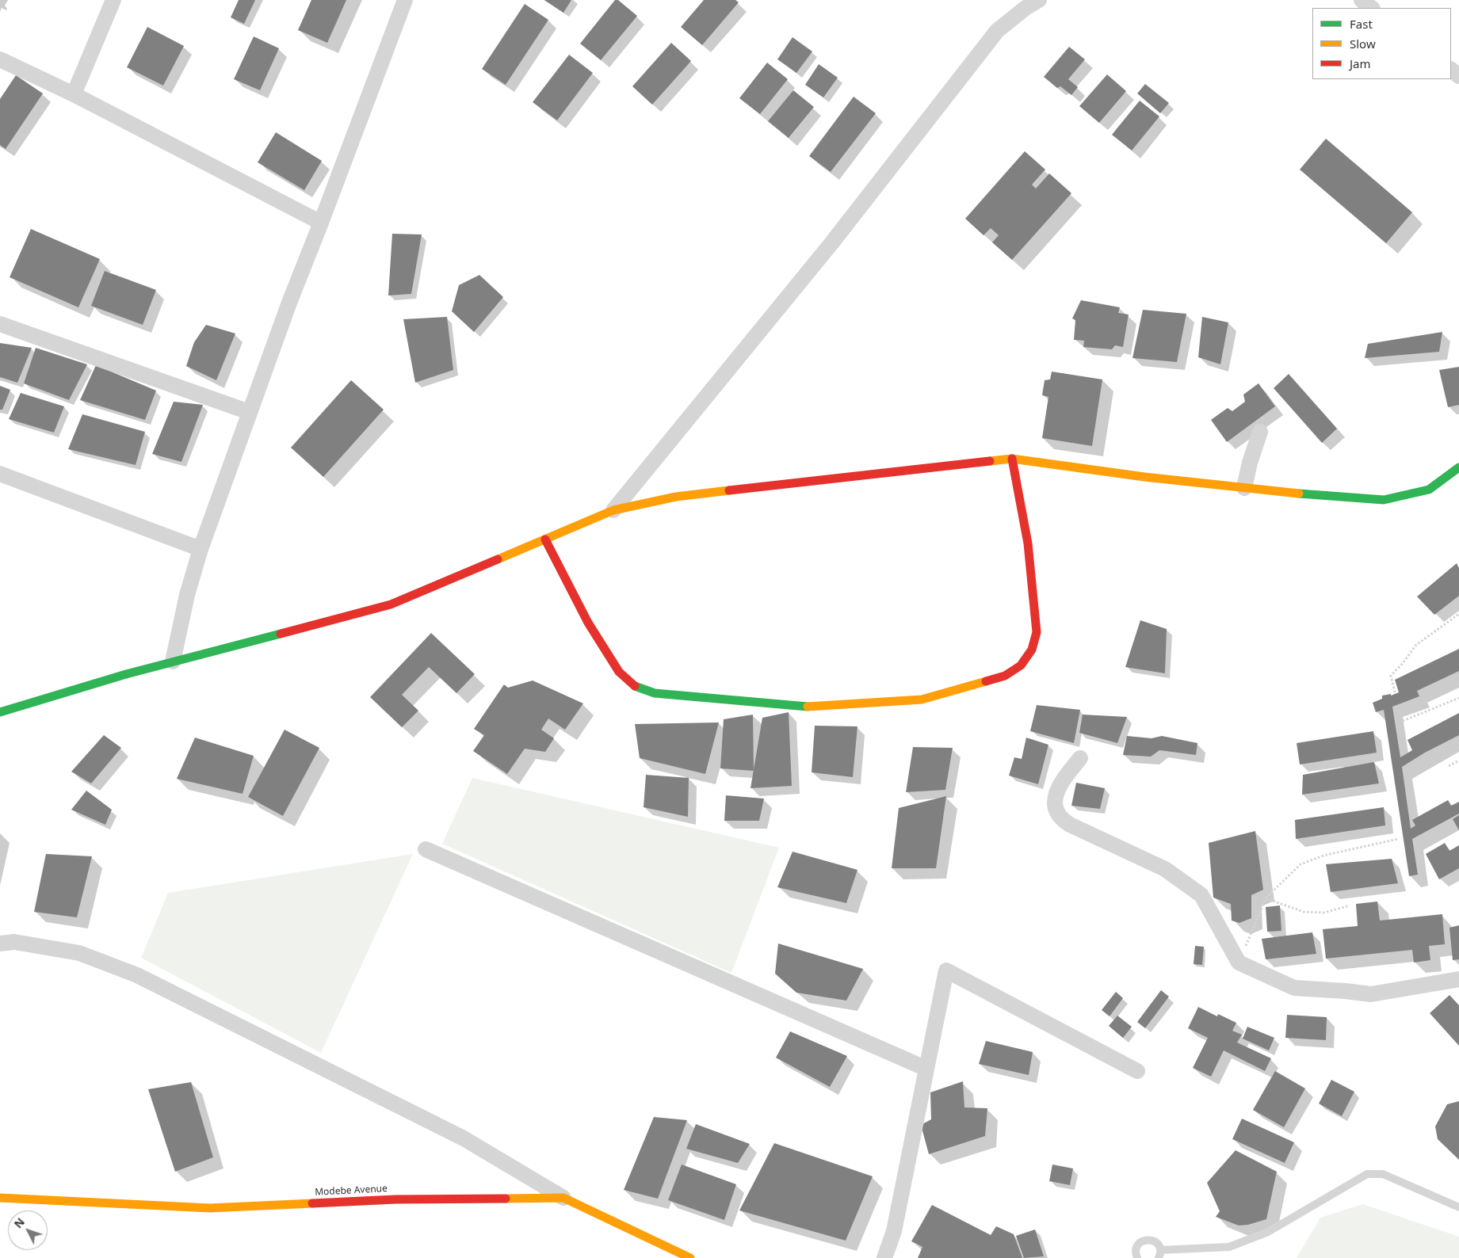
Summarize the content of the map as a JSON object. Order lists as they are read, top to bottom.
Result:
{
  "streets": {
    "street": ["Modebe Avenue"]
  },
  "legend": ["Fast", "Slow", "Jam"],
  "north": "top left"
}
